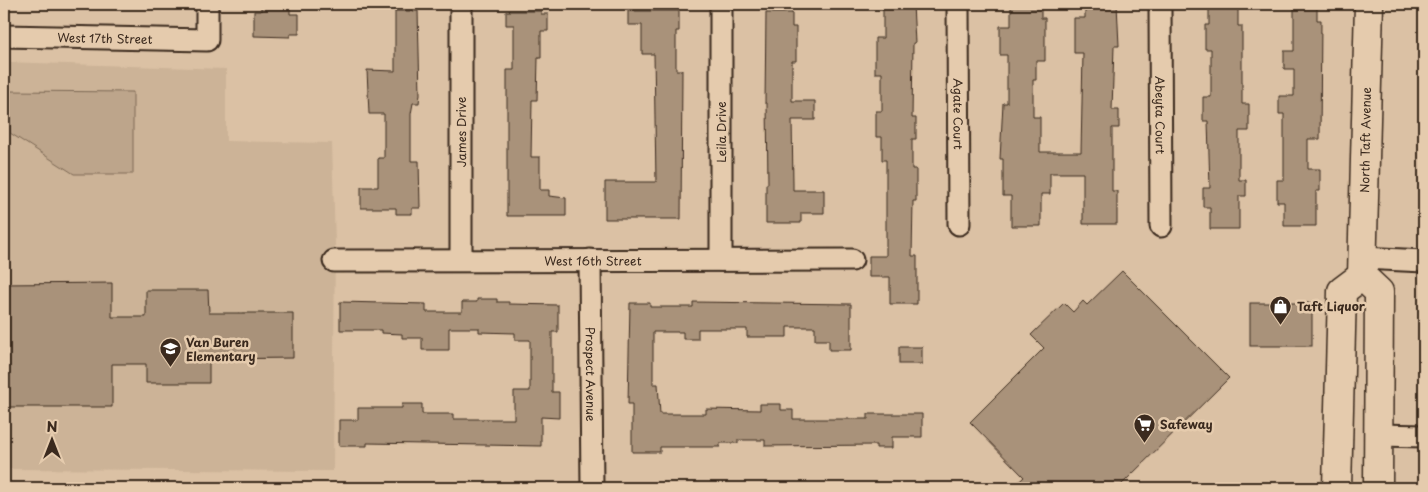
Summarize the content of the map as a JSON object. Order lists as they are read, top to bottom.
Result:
{
  "streets": {
    "main road": ["North Taft Avenue"],
    "street": [
      "West 17th Street",
      "Agate Court",
      "Abeyta Court",
      "James Drive",
      "Leila Drive",
      "West 16th Street",
      "Prospect Avenue"
    ]
  },
  "crossings": [
    ["James Drive", "West 16th Street"],
    ["Leila Drive", "West 16th Street"],
    ["West 16th Street", "Prospect Avenue"]
  ],
  "places": {
    "shop": ["Taft Liquor"],
    "school or university": ["Van Buren Elementary"],
    "supermarket": ["Safeway"]
  },
  "north": "top"
}
